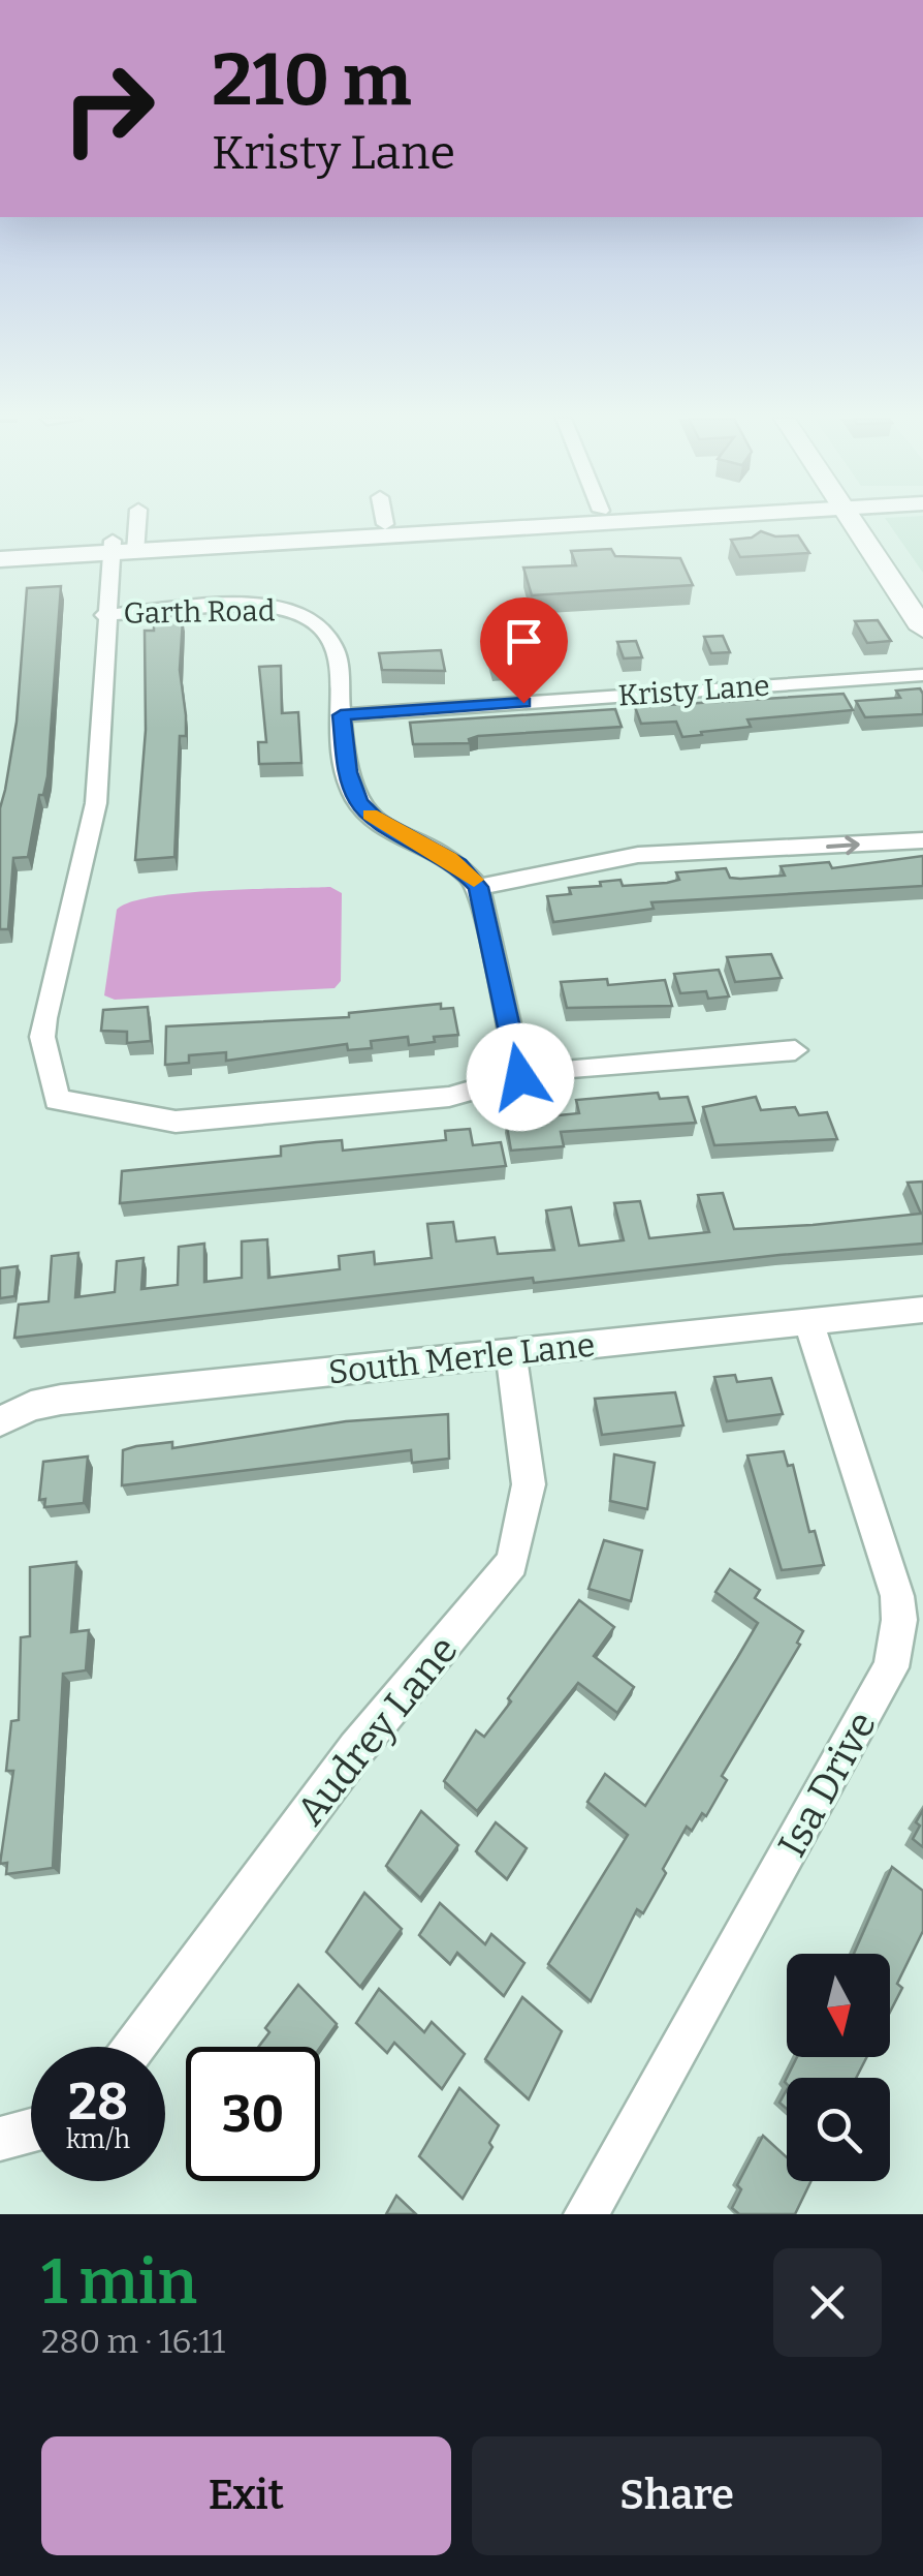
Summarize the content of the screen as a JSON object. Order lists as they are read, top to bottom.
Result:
{
  "streets": {
    "street": [
      "Garth Road",
      "Kristy Lane",
      "South Merle Lane",
      "Audrey Lane",
      "Isa Drive"
    ]
  },
  "crossings": [
    ["Garth Road", "Kristy Lane"],
    ["South Merle Lane", "Audrey Lane"],
    ["South Merle Lane", "Isa Drive"]
  ],
  "north": "bottom",
  "page": {
    "turn": ["210 m", "Kristy Lane"],
    "speed": "28 km/h",
    "limit": "30",
    "heading": ["1 min", "280 m · 16:11"],
    "buttons": ["Exit", "Share"]
  }
}
